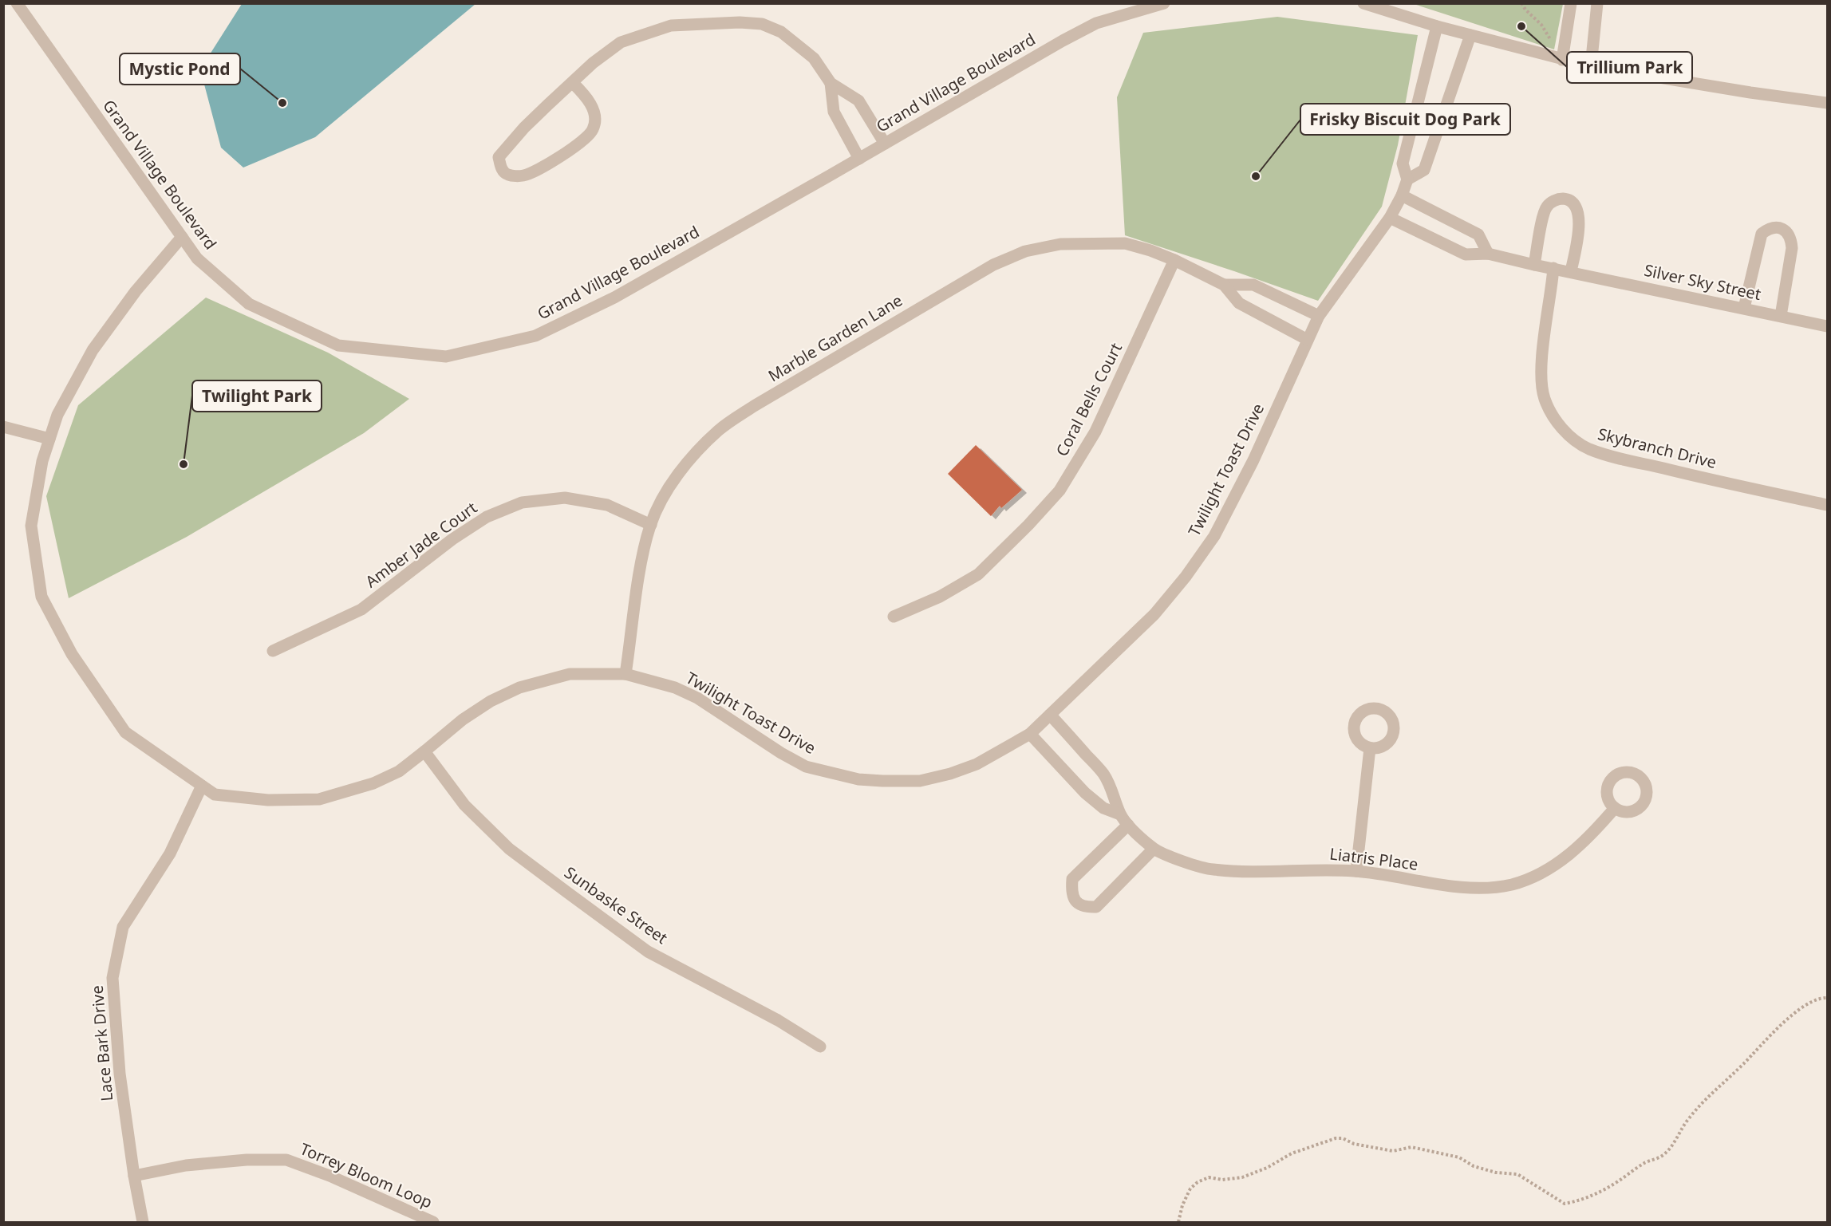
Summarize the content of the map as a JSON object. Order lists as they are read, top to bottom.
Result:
{
  "streets": {
    "street": [
      "Grand Village Boulevard",
      "Silver Sky Street",
      "Marble Garden Lane",
      "Coral Bells Court",
      "Skybranch Drive",
      "Twilight Toast Drive",
      "Amber Jade Court",
      "Liatris Place",
      "Sunbaske Street",
      "Lace Bark Drive",
      "Torrey Bloom Loop"
    ]
  },
  "crossings": [
    ["Grand Village Boulevard", "Twilight Toast Drive"],
    ["Silver Sky Street", "Skybranch Drive"],
    ["Silver Sky Street", "Twilight Toast Drive"],
    ["Marble Garden Lane", "Coral Bells Court"],
    ["Marble Garden Lane", "Twilight Toast Drive"],
    ["Marble Garden Lane", "Amber Jade Court"],
    ["Twilight Toast Drive", "Liatris Place"],
    ["Twilight Toast Drive", "Sunbaske Street"],
    ["Twilight Toast Drive", "Lace Bark Drive"],
    ["Lace Bark Drive", "Torrey Bloom Loop"]
  ],
  "places": [
    "Trillium Park",
    "Mystic Pond",
    "Frisky Biscuit Dog Park",
    "Twilight Park"
  ]
}
